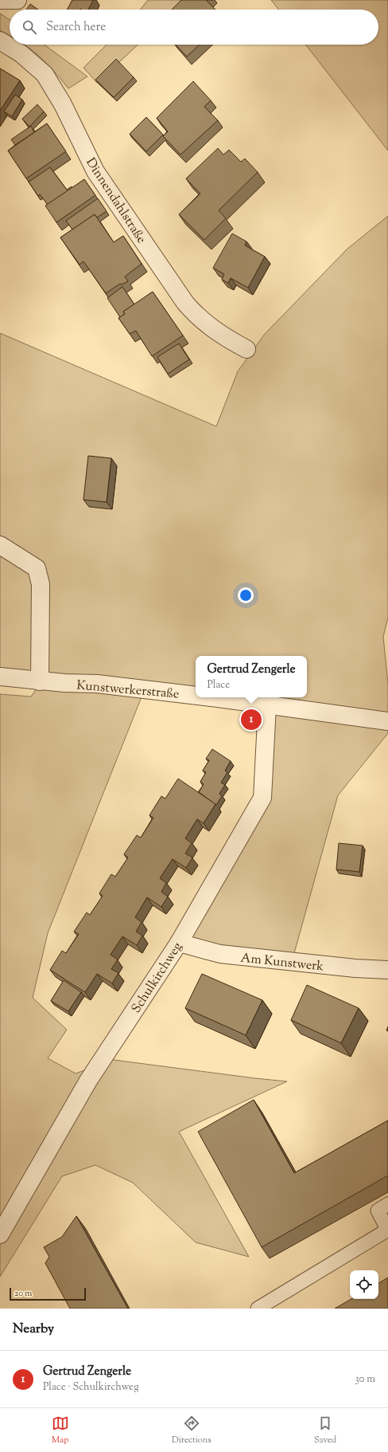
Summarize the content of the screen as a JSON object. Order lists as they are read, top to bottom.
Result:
{
  "streets": {
    "street": [
      "Dinnendahlstraße",
      "Kunstwerkerstraße",
      "Am Kunstwerk",
      "Schulkirchweg"
    ]
  },
  "crossings": [
    ["Kunstwerkerstraße", "Schulkirchweg"],
    ["Am Kunstwerk", "Schulkirchweg"]
  ],
  "scale_bar": "20 m",
  "page": {
    "search": "Search here",
    "popup": ["Gertrud Zengerle", "Place"],
    "pins": "1",
    "scale": "20 m",
    "heading": "Nearby",
    "list": [
      {
        "mark": "1",
        "name": "Gertrud Zengerle",
        "note": "Place · Schulkirchweg",
        "value": "30 m"
      }
    ],
    "nav": ["Map", "Directions", "Saved"]
  }
}
